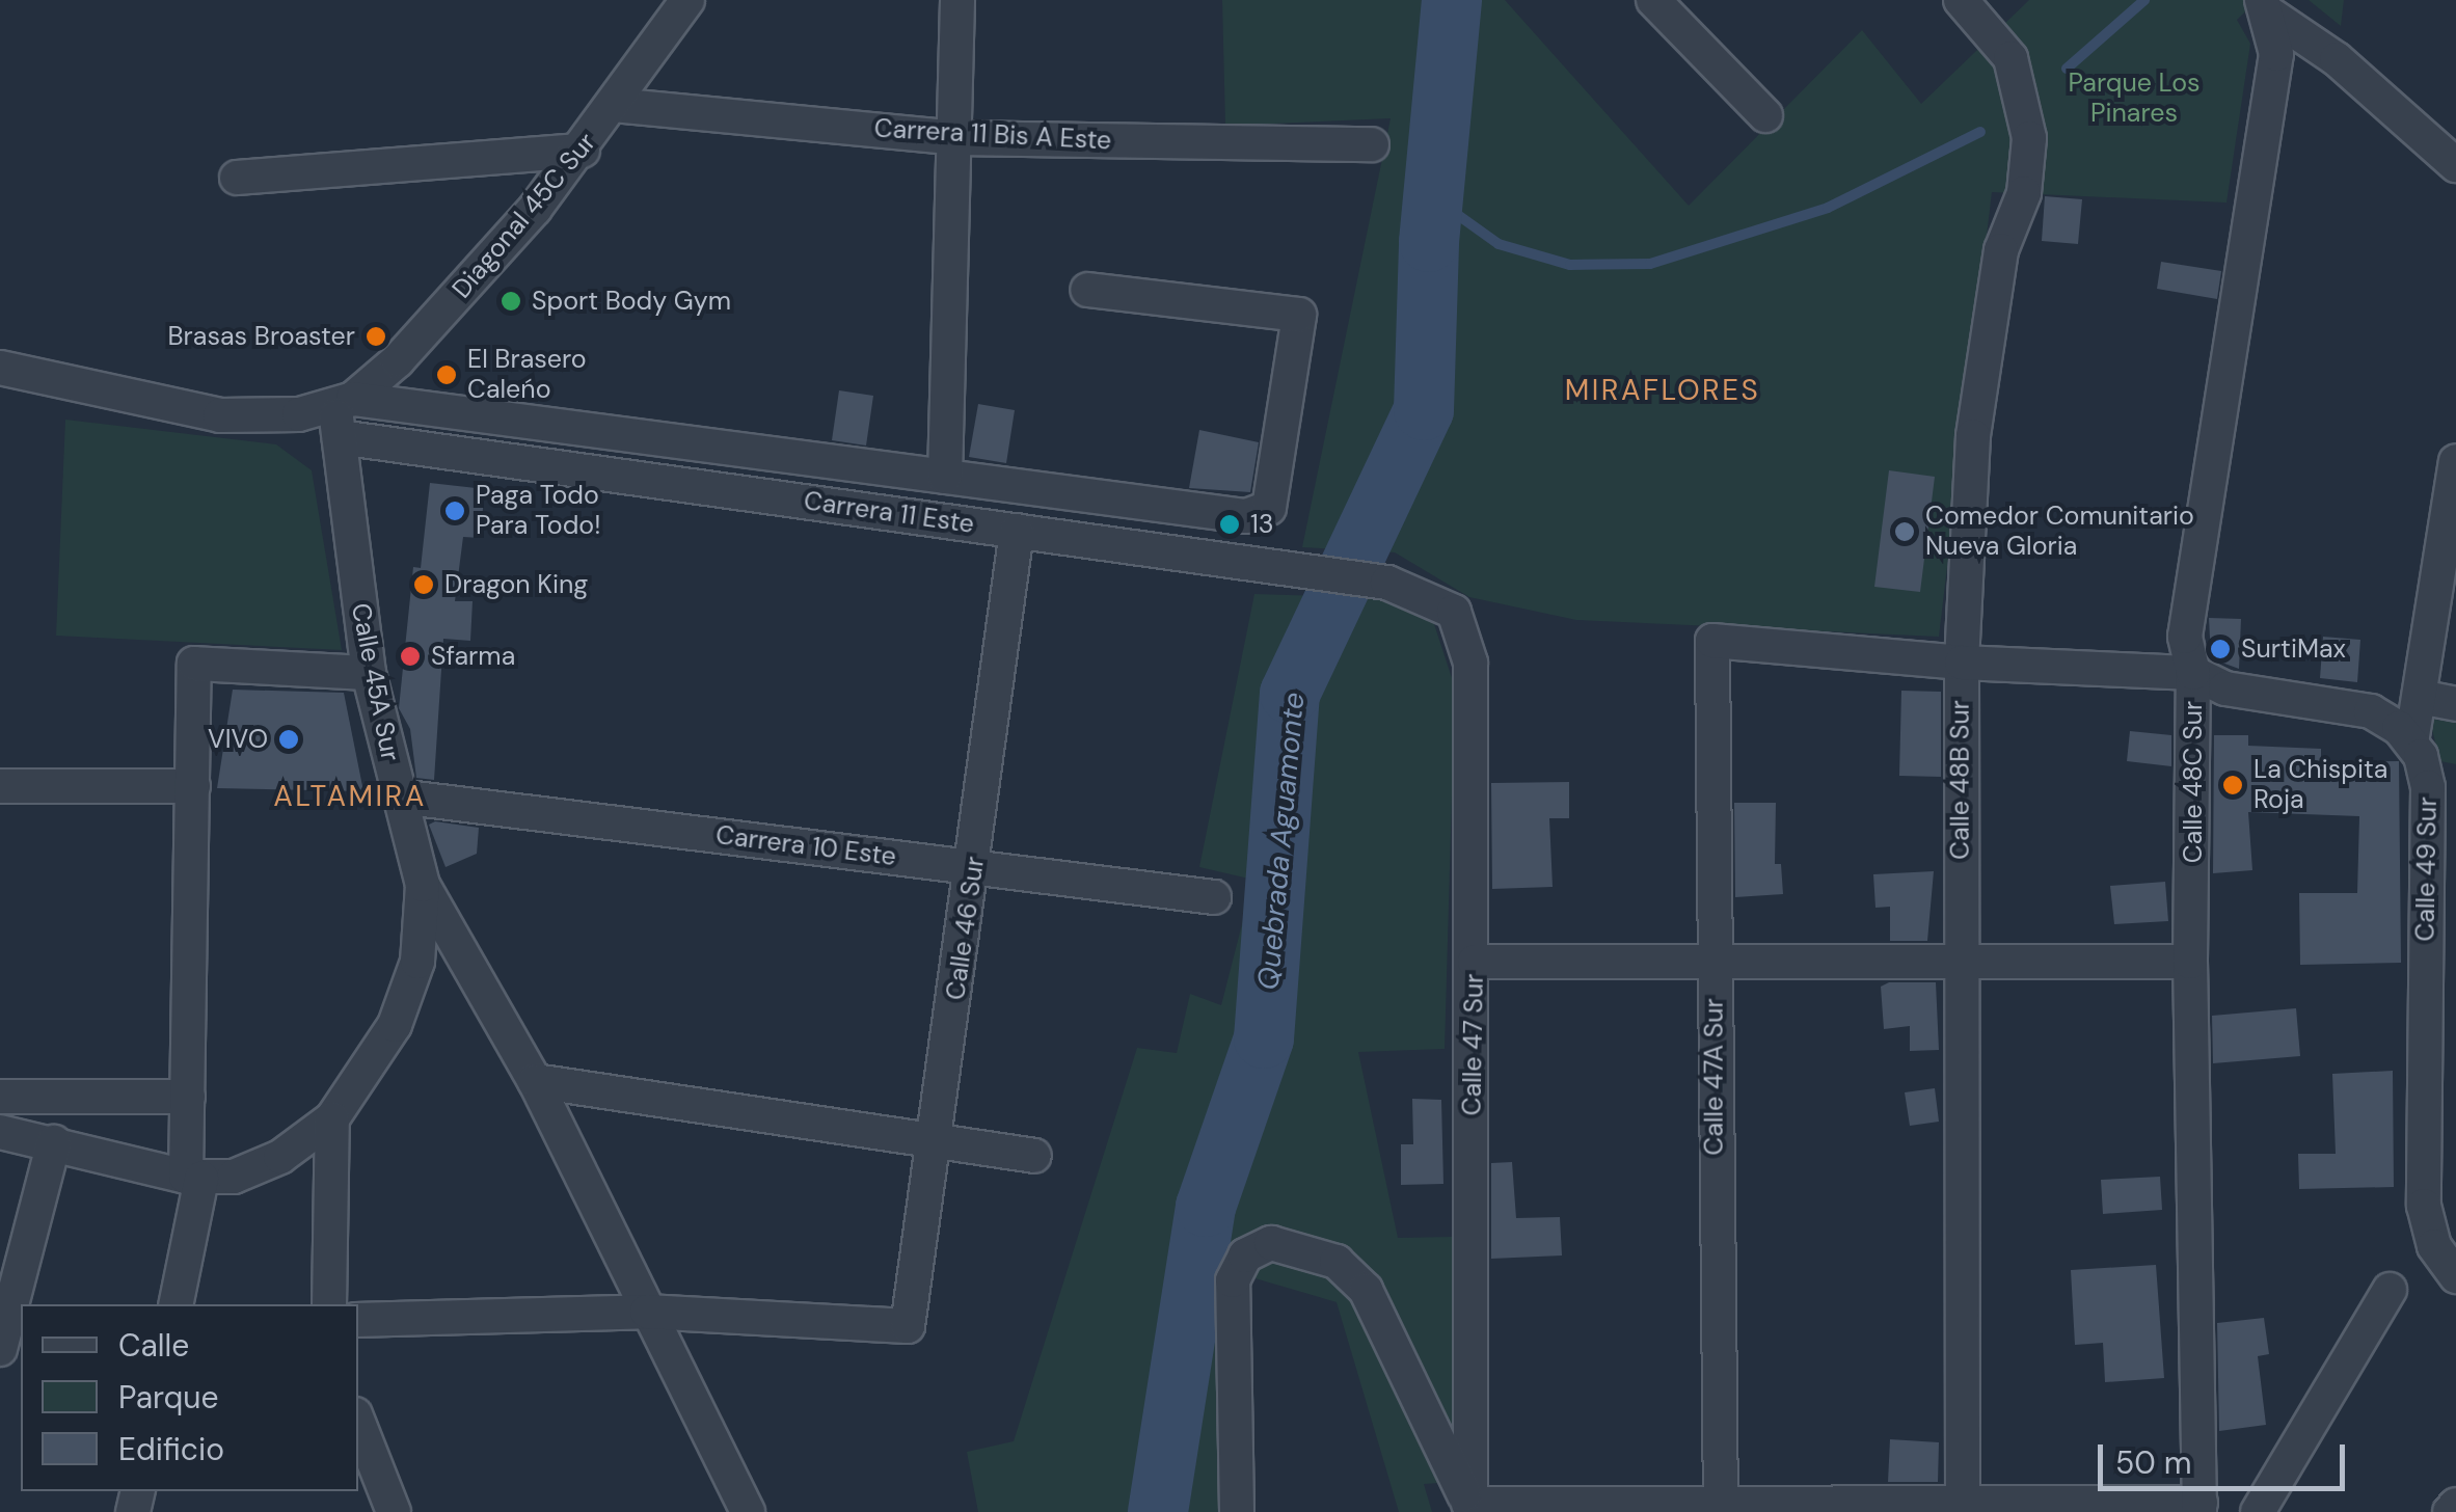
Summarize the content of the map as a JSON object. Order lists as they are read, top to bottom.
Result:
{
  "streets": {
    "street": [
      "Carrera 11 Bis A Este",
      "Diagonal 45C Sur",
      "Carrera 11 Este",
      "Calle 45A Sur",
      "Calle 48B Sur",
      "Calle 48C Sur",
      "Carrera 10 Este",
      "Calle 49 Sur",
      "Calle 46 Sur",
      "Calle 47 Sur",
      "Calle 47A Sur"
    ]
  },
  "crossings": [
    ["Carrera 11 Bis A Este", "Diagonal 45C Sur"],
    ["Diagonal 45C Sur", "Carrera 11 Este"],
    ["Diagonal 45C Sur", "Calle 45A Sur"],
    ["Carrera 11 Este", "Calle 45A Sur"],
    ["Carrera 11 Este", "Calle 46 Sur"],
    ["Carrera 11 Este", "Calle 47 Sur"],
    ["Calle 45A Sur", "Carrera 10 Este"],
    ["Calle 48B Sur", "Calle 47A Sur"],
    ["Carrera 10 Este", "Calle 46 Sur"]
  ],
  "districts": ["MIRAFLORES", "ALTAMIRA"],
  "water": ["Quebrada Aguamonte"],
  "parks": ["Parque Los Pinares"],
  "places": [
    "Sport Body Gym",
    "Brasas Broaster",
    "El Brasero Caleńo",
    "Paga Todo Para Todo!",
    "13",
    "Comedor Comunitario Nueva Gloria",
    "Dragon King",
    "SurtiMax",
    "Sfarma",
    "VIVO",
    "La Chispita Roja"
  ],
  "legend": ["Calle", "Parque", "Edificio"],
  "scale_bar": "50 m"
}
